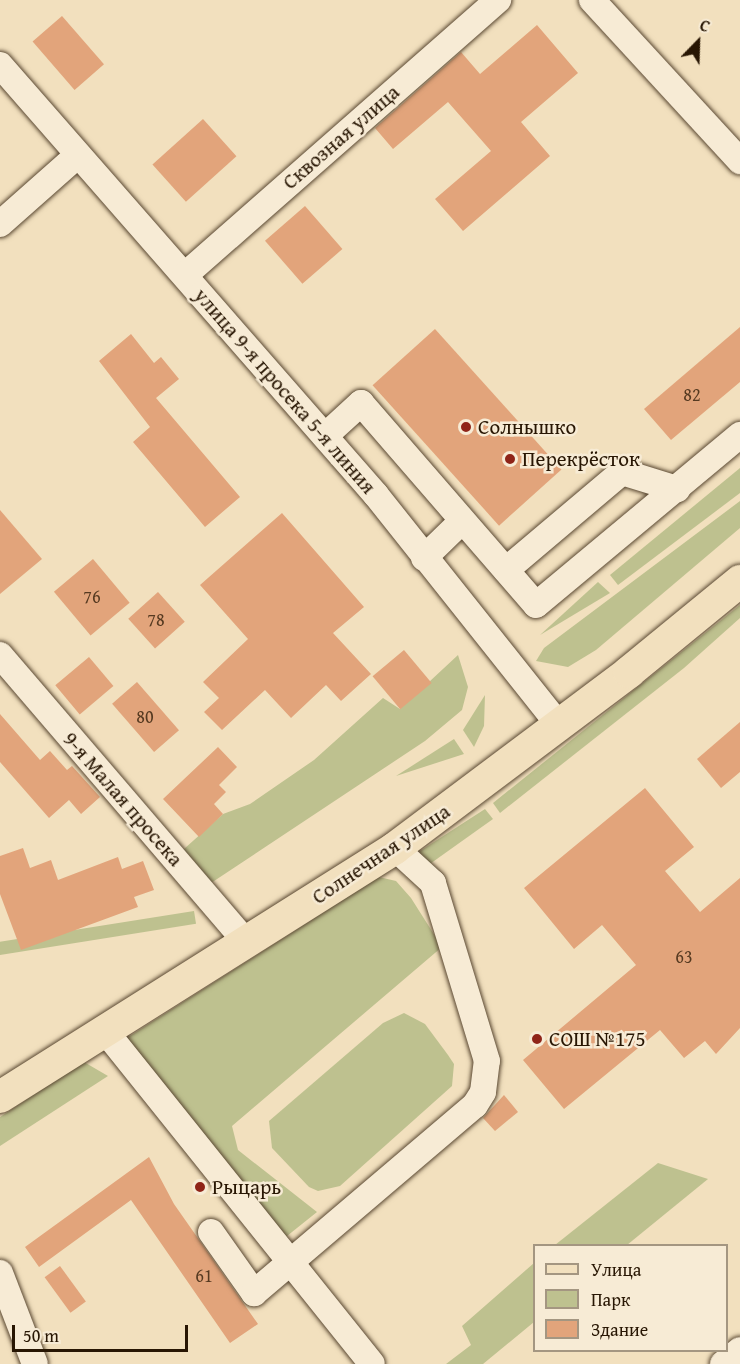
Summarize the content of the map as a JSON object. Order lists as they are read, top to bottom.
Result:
{
  "streets": {
    "main road": ["Солнечная улица"],
    "street": ["Сквозная улица", "улица 9-я просека 5-я линия", "9-я Малая просека"]
  },
  "crossings": [
    ["Сквозная улица", "улица 9-я просека 5-я линия"],
    ["улица 9-я просека 5-я линия", "Солнечная улица"],
    ["9-я Малая просека", "Солнечная улица"]
  ],
  "places": [
    "Солнышко",
    "Перекрёсток",
    "СОШ №175",
    "Рыцарь"
  ],
  "house_numbers": [
    "82",
    "76",
    "78",
    "80",
    "63",
    "61"
  ],
  "legend": ["Улица", "Парк", "Здание"],
  "scale_bar": "50 m",
  "north": "top right"
}
